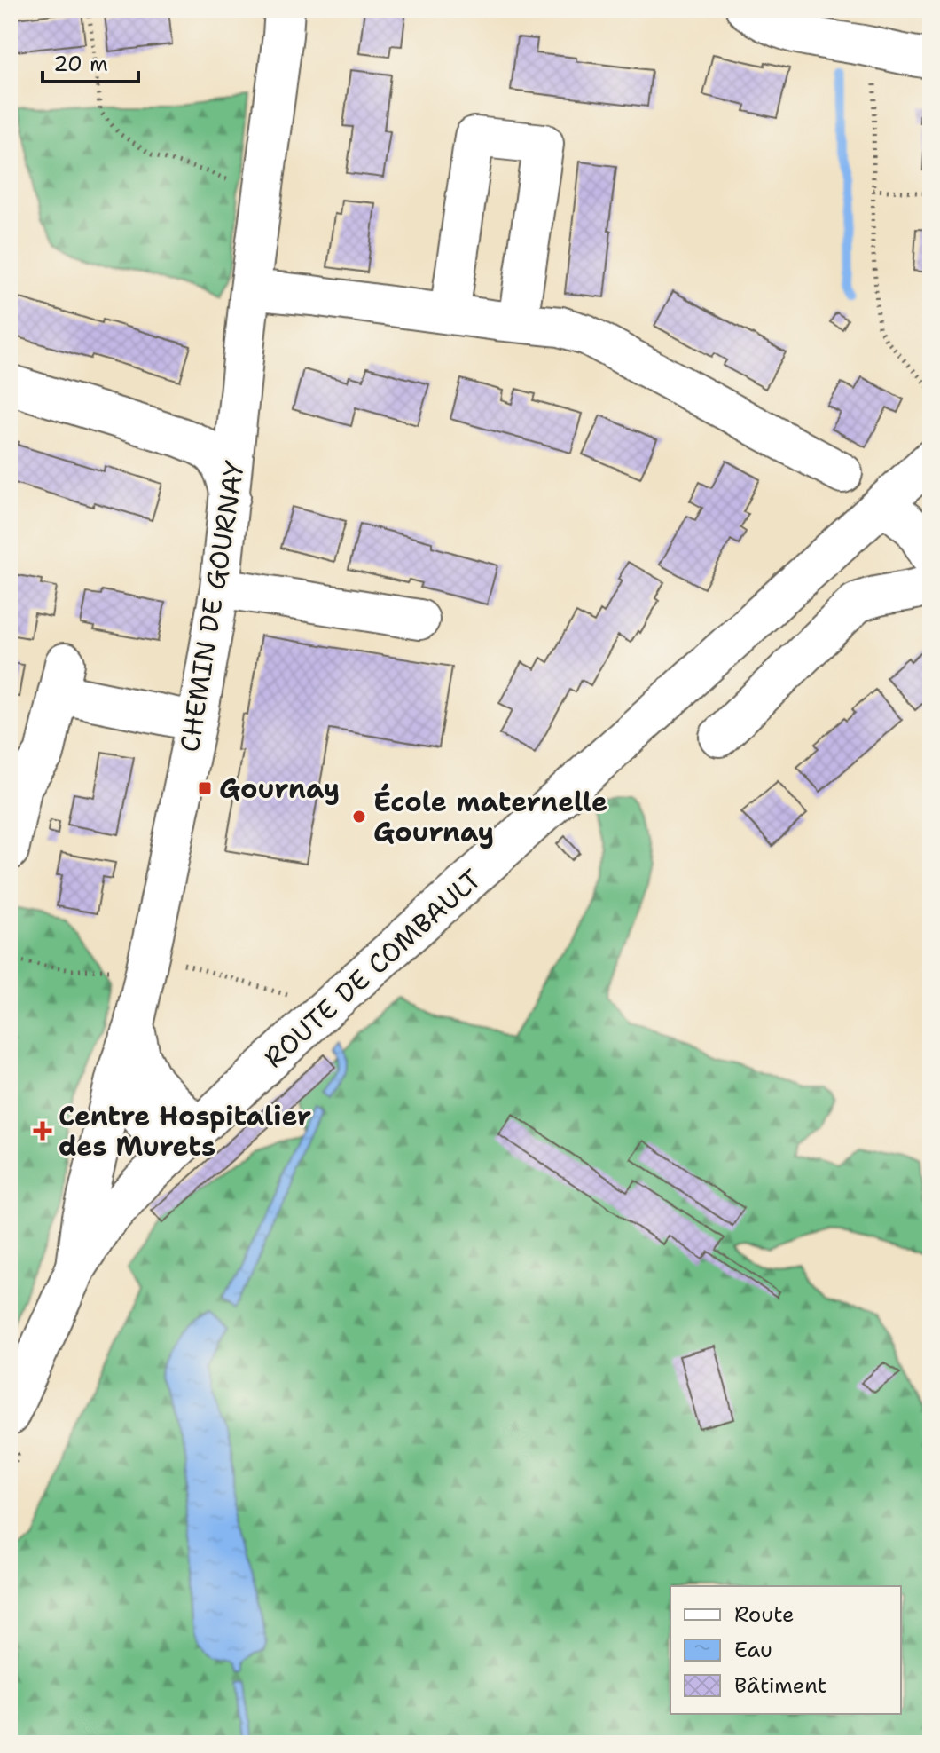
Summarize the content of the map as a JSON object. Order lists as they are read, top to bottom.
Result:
{
  "streets": {
    "street": ["CHEMIN DE GOURNAY", "ROUTE DE COMBAULT"]
  },
  "crossings": [
    ["CHEMIN DE GOURNAY", "ROUTE DE COMBAULT"]
  ],
  "places": {
    "transit": ["Gournay"],
    "other": ["École maternelle Gournay"],
    "health": ["Centre Hospitalier des Murets"]
  },
  "legend": ["Route", "Eau", "Bâtiment"],
  "scale_bar": "20 m"
}
